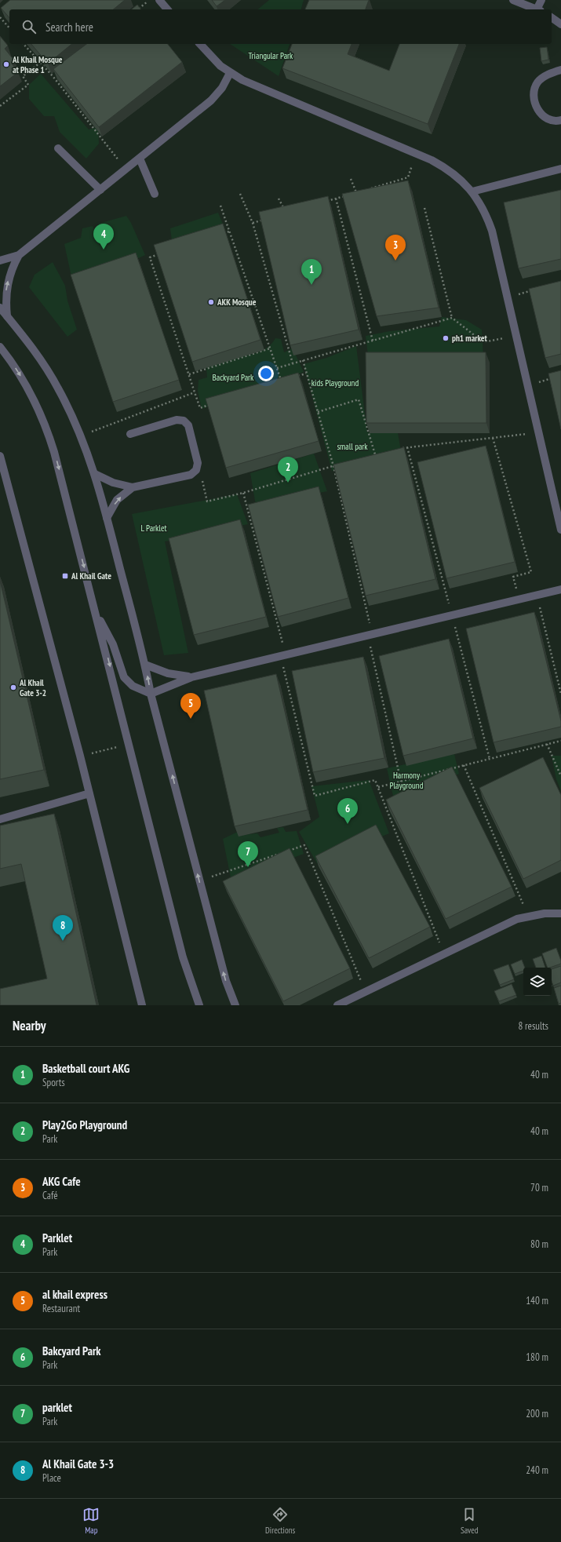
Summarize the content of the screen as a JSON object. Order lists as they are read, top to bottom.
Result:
{
  "parks": [
    "Triangular Park",
    "Backyard Park",
    "kids Playground",
    "small park",
    "L Parklet",
    "Harmony Playground"
  ],
  "places": {
    "other": [
      "Al Khail Mosque at Phase 1",
      "AKK Mosque",
      "ph1 market",
      "Al Khail Gate 3-2"
    ],
    "transit": ["Al Khail Gate"]
  },
  "page": {
    "search": "Search here",
    "pins": [
      "4",
      "3",
      "1",
      "2",
      "5",
      "6",
      "7",
      "8"
    ],
    "heading": ["Nearby", "8 results"],
    "list": [
      {
        "mark": "1",
        "name": "Basketball court AKG",
        "note": "Sports",
        "value": "40 m"
      },
      {
        "mark": "2",
        "name": "Play2Go Playground",
        "note": "Park",
        "value": "40 m"
      },
      {
        "mark": "3",
        "name": "AKG Cafe",
        "note": "Café",
        "value": "70 m"
      },
      {
        "mark": "4",
        "name": "Parklet",
        "note": "Park",
        "value": "80 m"
      },
      {
        "mark": "5",
        "name": "al khail express",
        "note": "Restaurant",
        "value": "140 m"
      },
      {
        "mark": "6",
        "name": "Bakcyard Park",
        "note": "Park",
        "value": "180 m"
      },
      {
        "mark": "7",
        "name": "parklet",
        "note": "Park",
        "value": "200 m"
      },
      {
        "mark": "8",
        "name": "Al Khail Gate 3-3",
        "note": "Place",
        "value": "240 m"
      }
    ],
    "nav": ["Map", "Directions", "Saved"]
  }
}
